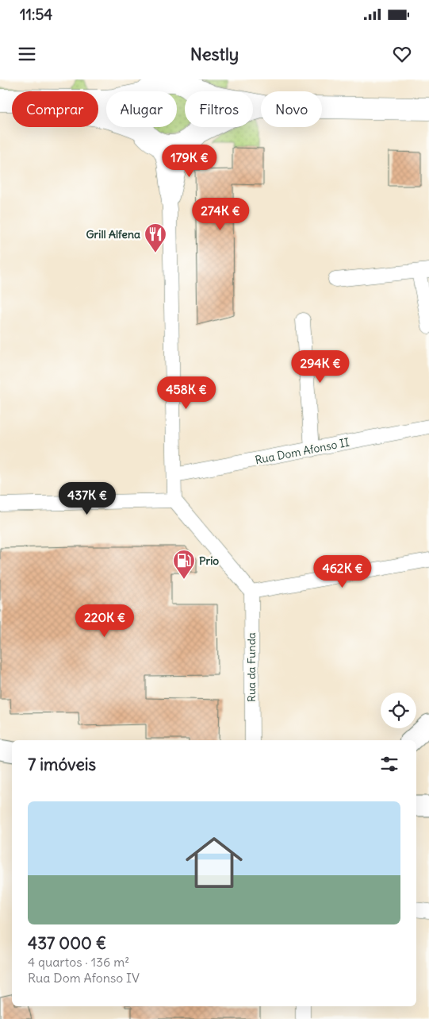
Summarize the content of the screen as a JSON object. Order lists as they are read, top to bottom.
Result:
{
  "streets": {
    "street": ["Rua Dom Afonso II", "Rua da Funda"]
  },
  "places": {
    "restaurant": ["Grill Alfena"],
    "fuel station": ["Prio"]
  },
  "page": {
    "status": "11:54",
    "header": "Nestly",
    "chip": [
      "Comprar",
      "Alugar",
      "Filtros",
      "Novo"
    ],
    "price": [
      "179K €",
      "274K €",
      "294K €",
      "458K €",
      "437K €",
      "462K €",
      "220K €"
    ],
    "heading": "7 imóveis",
    "list": [
      {
        "name": "437 000 €",
        "note": "4 quartos · 136 m² · Rua Dom Afonso IV"
      }
    ]
  }
}
